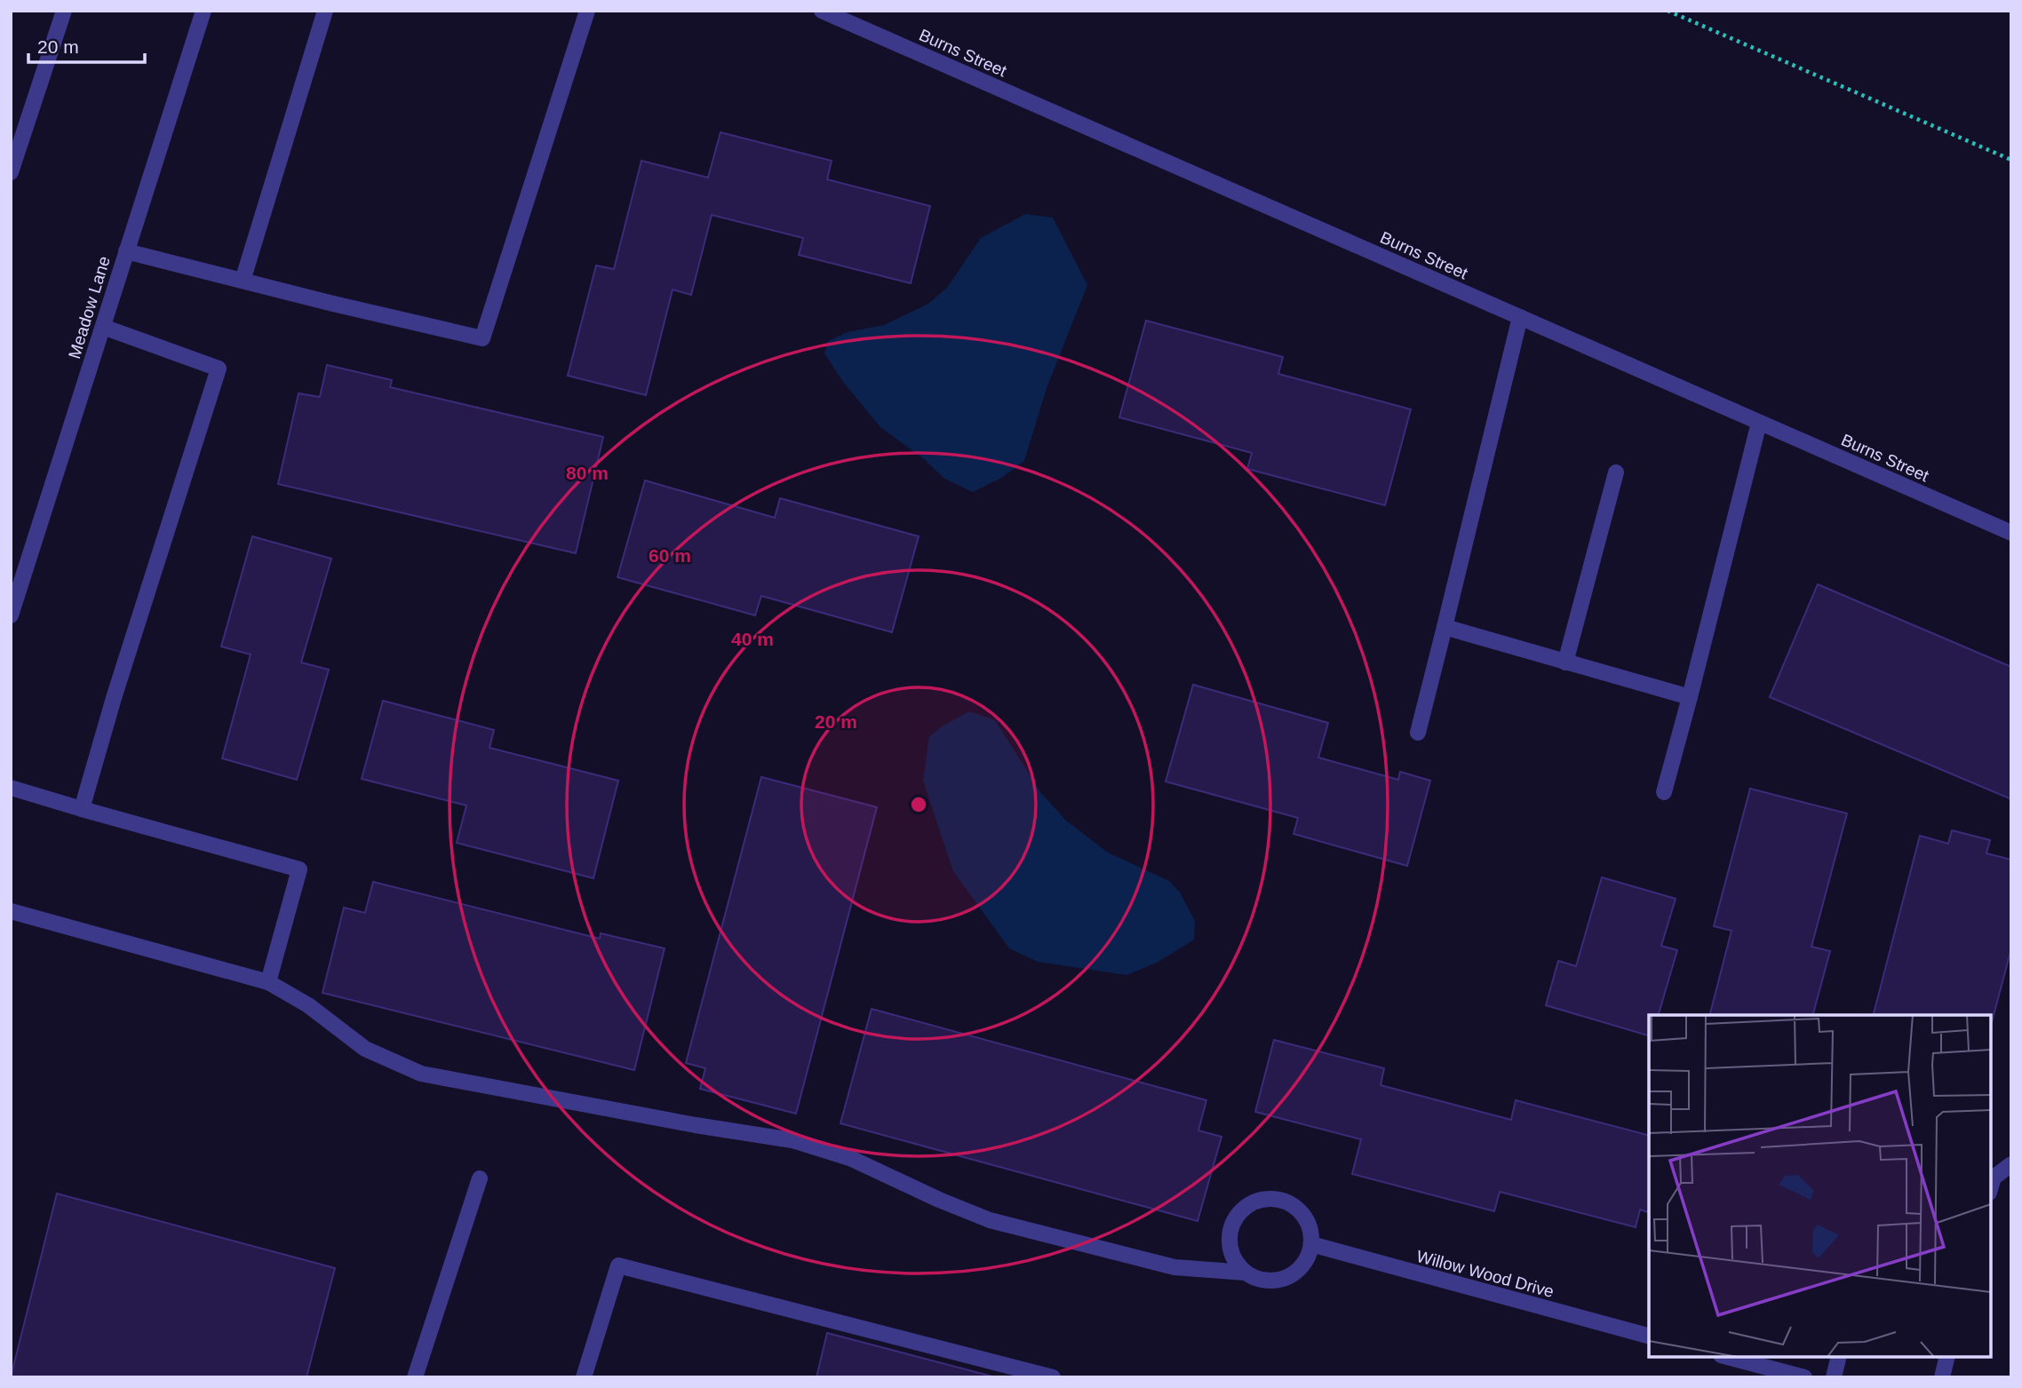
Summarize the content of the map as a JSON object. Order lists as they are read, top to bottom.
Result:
{
  "streets": {
    "street": ["Burns Street", "Meadow Lane", "Willow Wood Drive"]
  },
  "scale_bar": "20 m",
  "rings": [
    "80 m",
    "60 m",
    "40 m",
    "20 m"
  ]
}
